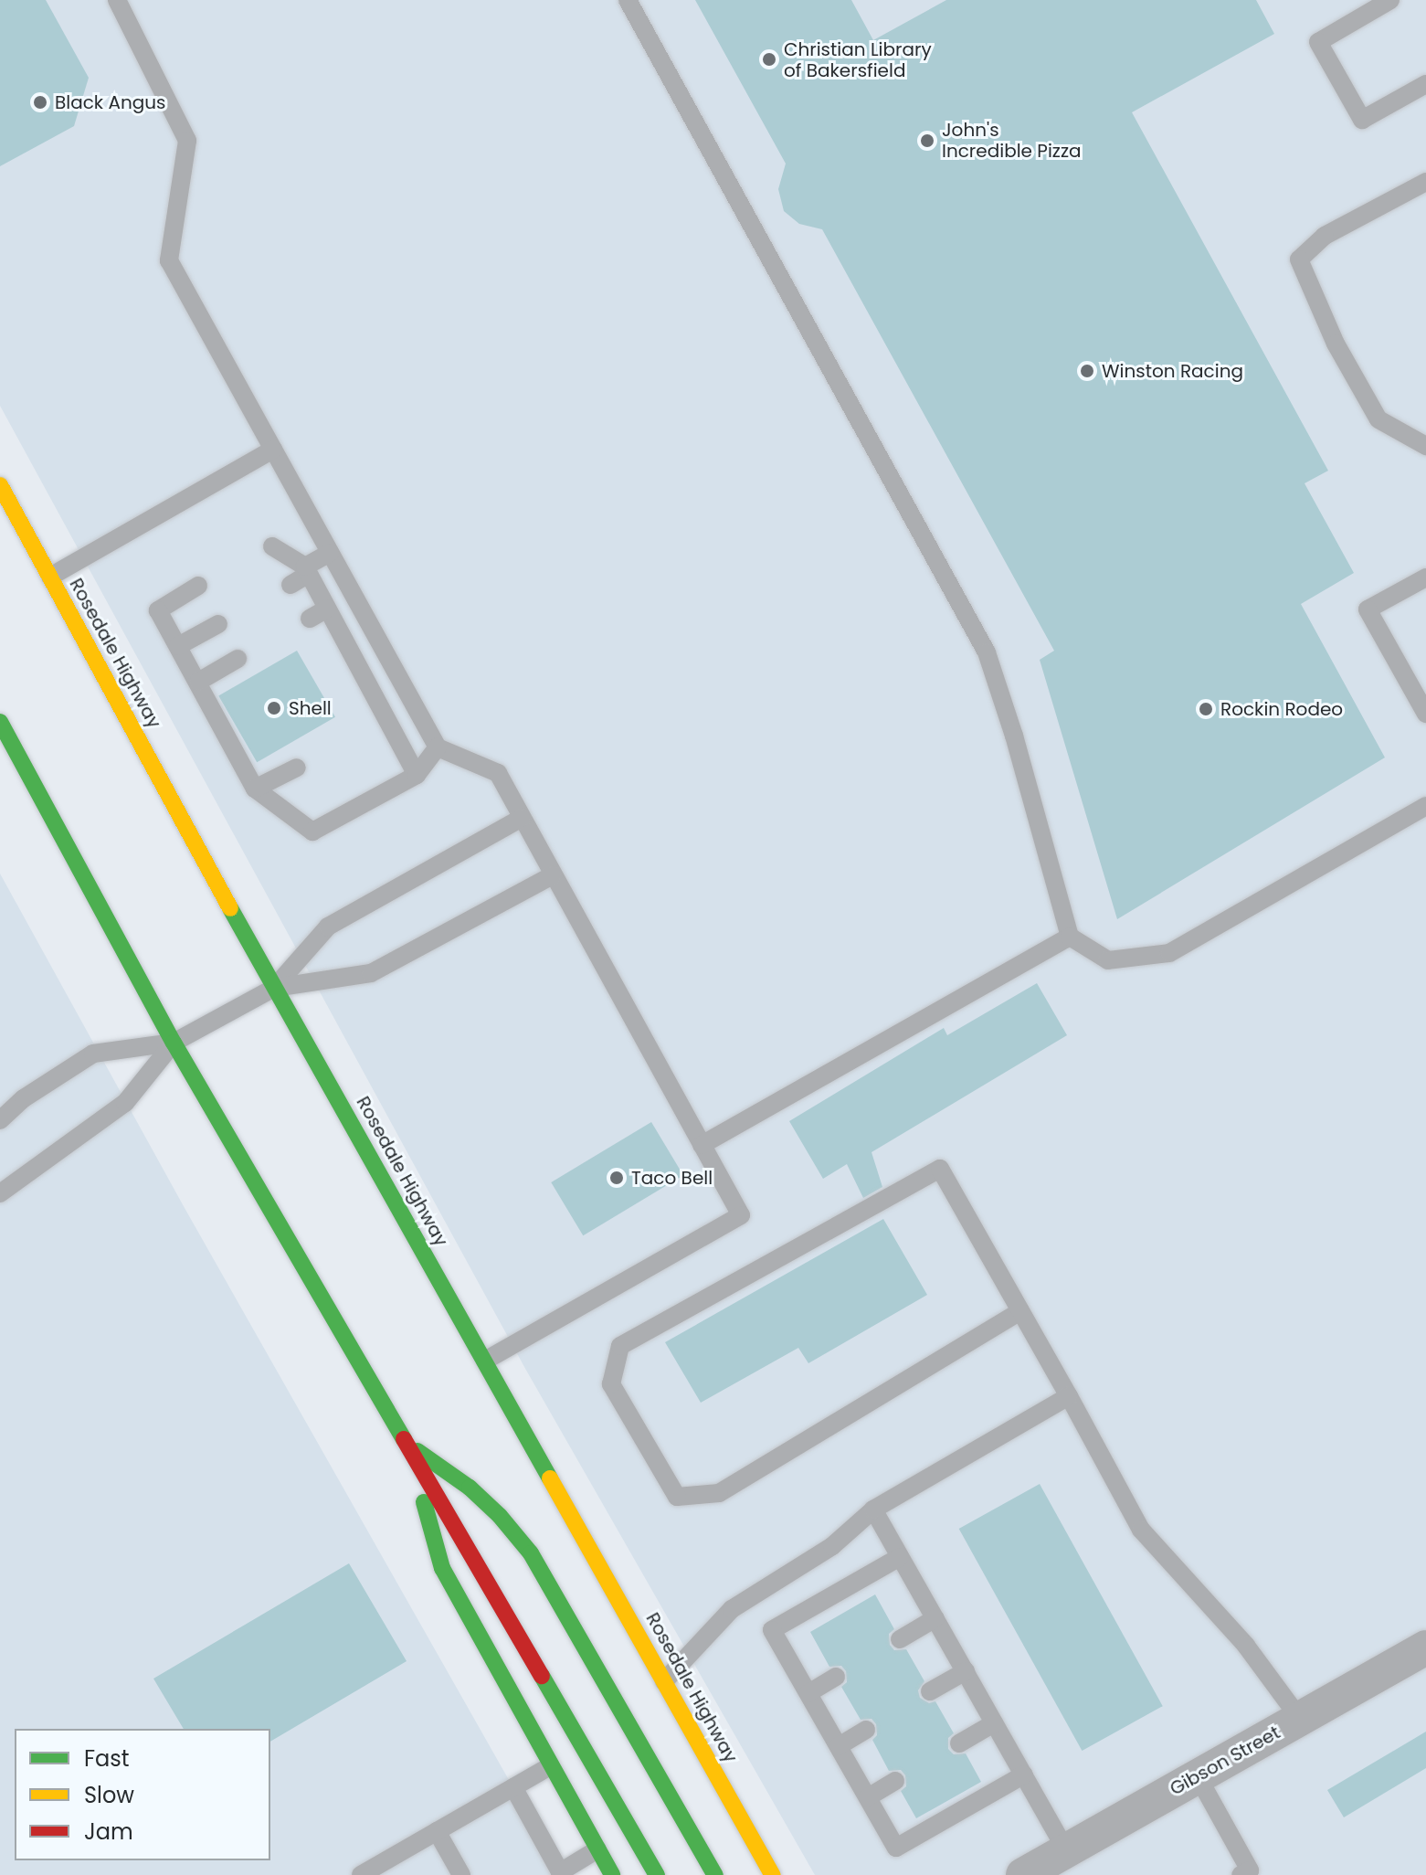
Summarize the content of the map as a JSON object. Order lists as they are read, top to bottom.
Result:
{
  "streets": {
    "main road": ["Rosedale Highway"],
    "street": ["Gibson Street"]
  },
  "places": [
    "Christian Library of Bakersfield",
    "Black Angus",
    "John's Incredible Pizza",
    "Winston Racing",
    "Shell",
    "Rockin Rodeo",
    "Taco Bell"
  ],
  "legend": ["Fast", "Slow", "Jam"]
}
